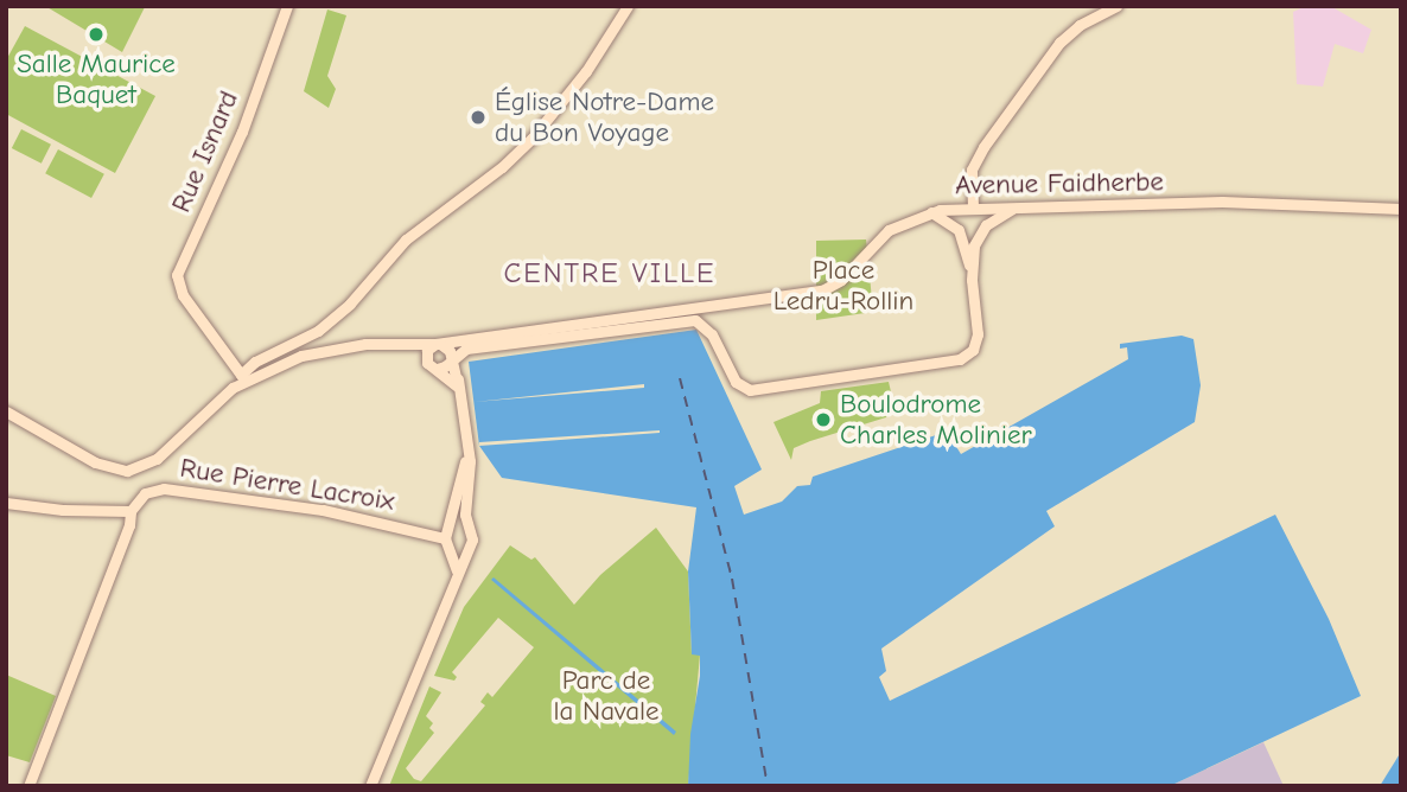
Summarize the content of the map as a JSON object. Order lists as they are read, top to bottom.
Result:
{
  "streets": {
    "main road": ["Rue Isnard", "Avenue Faidherbe", "Rue Pierre Lacroix"]
  },
  "crossings": [
    ["Rue Isnard", "Avenue Faidherbe"]
  ],
  "districts": ["CENTRE VILLE"],
  "parks": ["Place Ledru-Rollin", "Parc de la Navale"],
  "places": ["Salle Maurice Baquet", "Église Notre-Dame du Bon Voyage", "Boulodrome Charles Molinier"]
}
